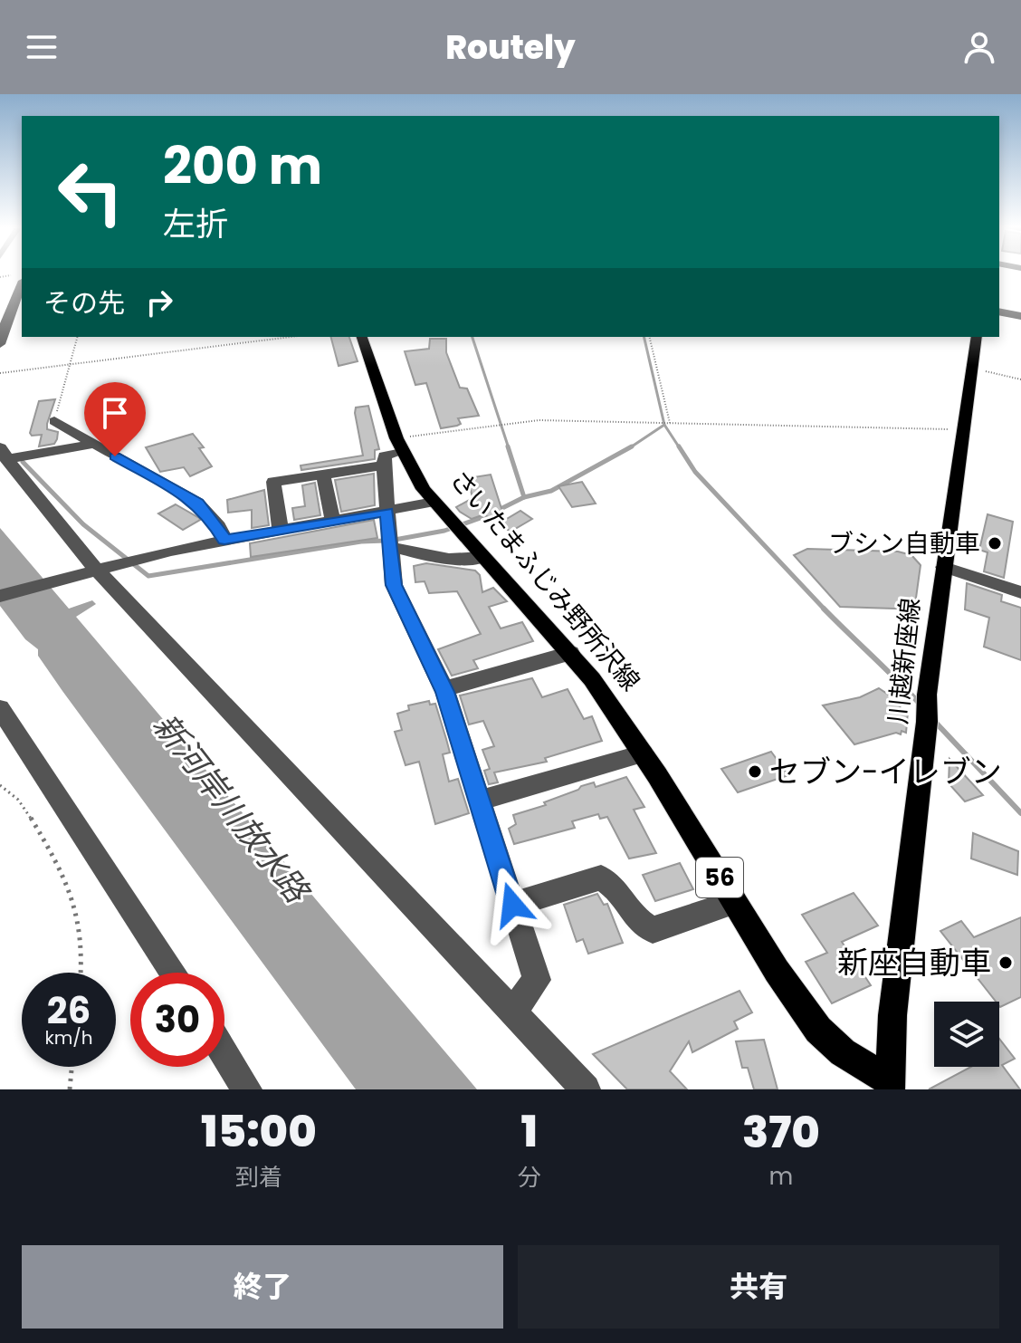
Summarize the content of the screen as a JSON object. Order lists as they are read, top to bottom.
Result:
{
  "streets": {
    "main road": ["さいたまふじみ野所沢線", "川越新座線", "56"]
  },
  "crossings": [
    ["さいたまふじみ野所沢線", "川越新座線"]
  ],
  "water": ["新河岸川放水路"],
  "places": ["ブシン自動車", "セブン-イレブン", "新座自動車"],
  "page": {
    "header": "Routely",
    "turn": ["200 m", "左折"],
    "then": "その先",
    "speed": "26 km/h",
    "limit": "30",
    "eta": [
      "15:00",
      "到着",
      "1",
      "分",
      "370",
      "m"
    ],
    "buttons": ["終了", "共有"]
  }
}
